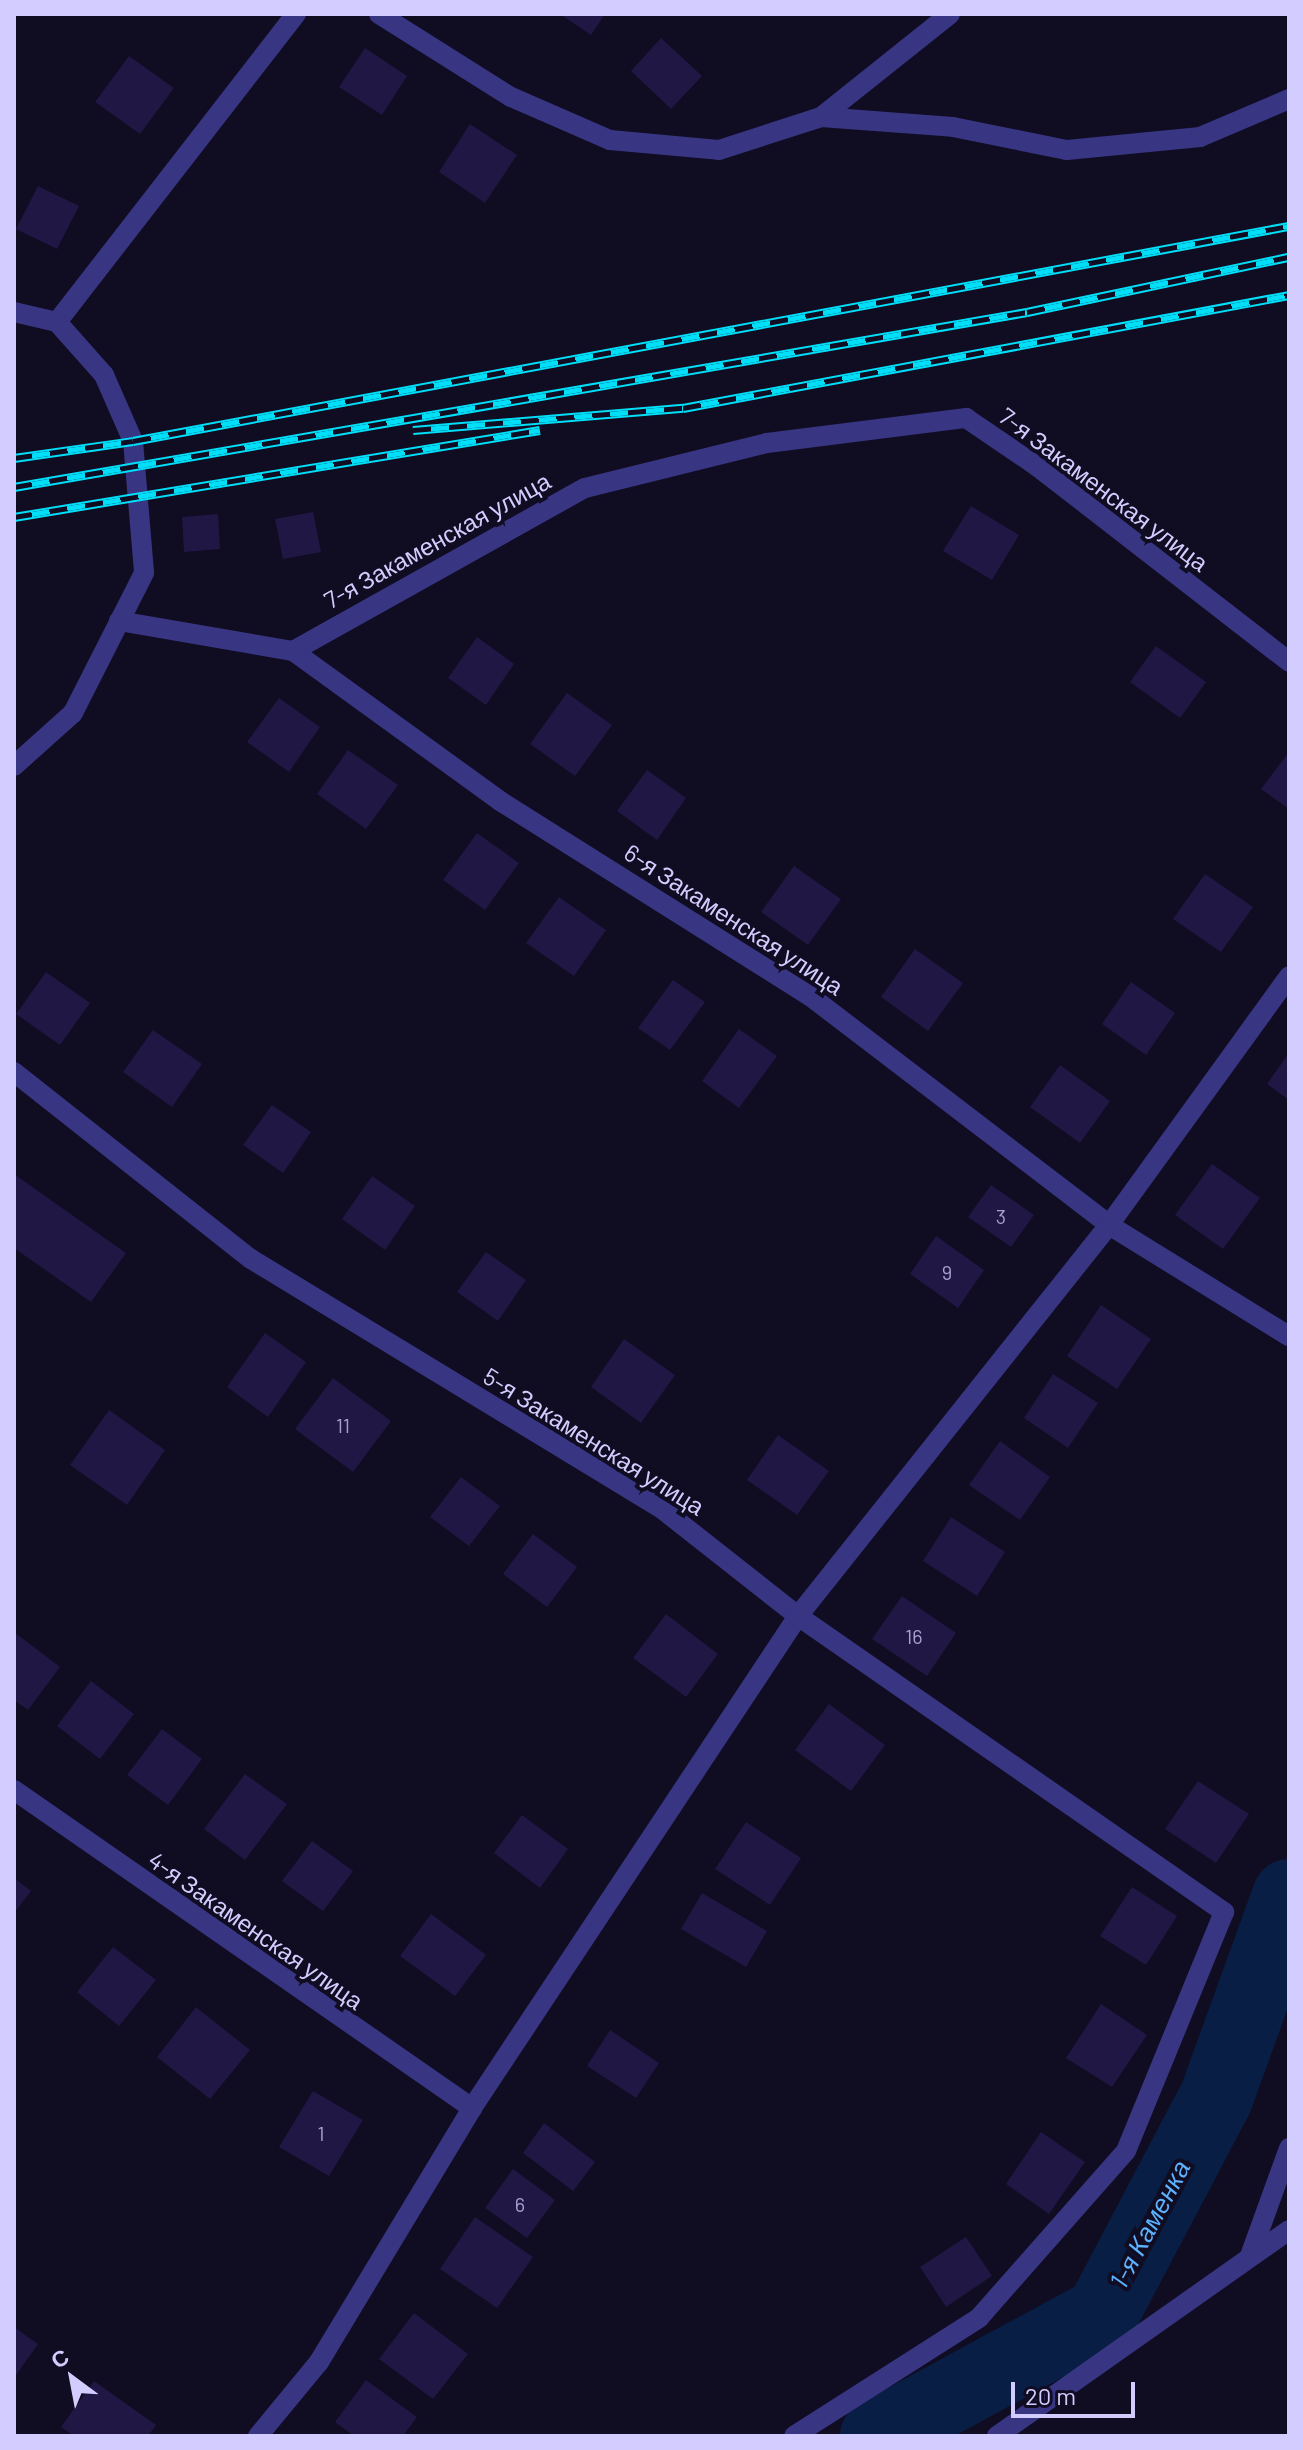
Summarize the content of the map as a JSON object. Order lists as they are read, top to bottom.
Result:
{
  "streets": {
    "street": [
      "7-я Закаменская улица",
      "6-я Закаменская улица",
      "5-я Закаменская улица",
      "4-я Закаменская улица"
    ]
  },
  "crossings": [
    ["7-я Закаменская улица", "6-я Закаменская улица"]
  ],
  "water": ["1-я Каменка"],
  "house_numbers": [
    "3",
    "9",
    "11",
    "16",
    "1",
    "6"
  ],
  "scale_bar": "20 m",
  "north": "top left"
}
